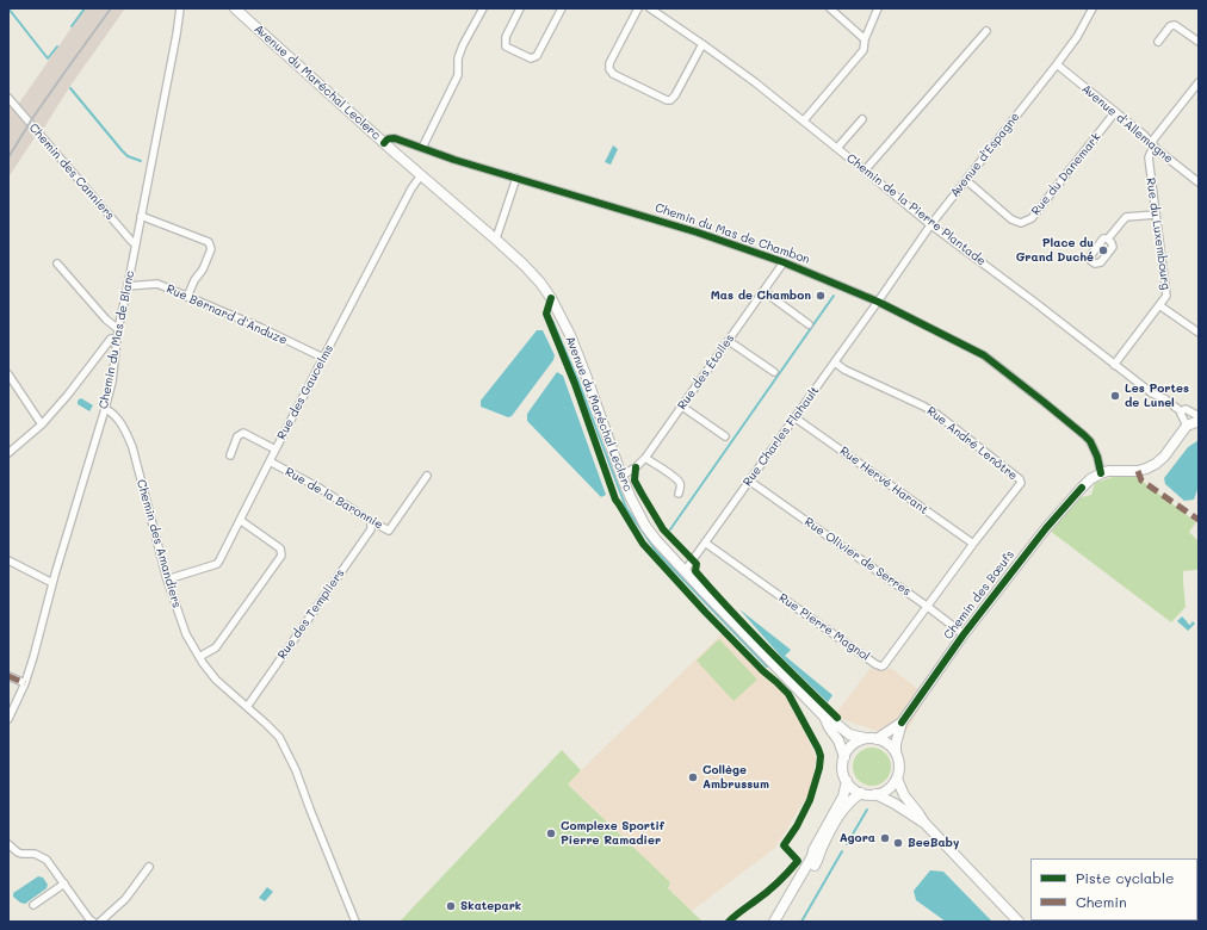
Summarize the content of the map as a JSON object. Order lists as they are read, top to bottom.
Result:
{
  "streets": {
    "main road": ["Avenue du Maréchal Leclerc", "Chemin des Bœufs"],
    "street": [
      "Avenue d'Allemagne",
      "Avenue d'Espagne",
      "Chemin des Canniers",
      "Rue du Danemark",
      "Chemin de la Pierre Plantade",
      "Chemin du Mas de Chambon",
      "Rue du Luxembourg",
      "Rue Bernard d'Anduze",
      "Chemin du Mas de Blanc",
      "Rue des Étoiles",
      "Rue des Gaucelms",
      "Rue Charles Flahault",
      "Rue André Lenôtre",
      "Rue Hervé Harant",
      "Rue de la Baronnie",
      "Chemin des Amandiers",
      "Rue Olivier de Serres",
      "Rue des Templiers",
      "Rue Pierre Magnol"
    ]
  },
  "crossings": [
    ["Avenue du Maréchal Leclerc", "Chemin du Mas de Chambon"],
    ["Avenue du Maréchal Leclerc", "Rue des Étoiles"],
    ["Avenue du Maréchal Leclerc", "Rue des Gaucelms"],
    ["Avenue du Maréchal Leclerc", "Rue Charles Flahault"],
    ["Avenue du Maréchal Leclerc", "Chemin des Bœufs"],
    ["Avenue d'Allemagne", "Avenue d'Espagne"],
    ["Avenue d'Allemagne", "Rue du Danemark"],
    ["Avenue d'Allemagne", "Rue du Luxembourg"],
    ["Avenue d'Espagne", "Rue du Danemark"],
    ["Avenue d'Espagne", "Chemin de la Pierre Plantade"],
    ["Avenue d'Espagne", "Chemin du Mas de Chambon"],
    ["Avenue d'Espagne", "Rue Charles Flahault"],
    ["Chemin des Canniers", "Chemin du Mas de Blanc"],
    ["Chemin de la Pierre Plantade", "Rue du Luxembourg"],
    ["Chemin du Mas de Chambon", "Rue des Étoiles"],
    ["Chemin du Mas de Chambon", "Rue Charles Flahault"],
    ["Chemin du Mas de Chambon", "Chemin des Bœufs"],
    ["Rue Bernard d'Anduze", "Chemin du Mas de Blanc"],
    ["Rue Bernard d'Anduze", "Rue des Gaucelms"],
    ["Chemin du Mas de Blanc", "Chemin des Amandiers"],
    ["Rue des Gaucelms", "Rue de la Baronnie"],
    ["Rue des Gaucelms", "Chemin des Amandiers"],
    ["Rue Charles Flahault", "Rue André Lenôtre"],
    ["Rue Charles Flahault", "Rue Hervé Harant"],
    ["Rue Charles Flahault", "Rue Olivier de Serres"],
    ["Rue Charles Flahault", "Rue Pierre Magnol"],
    ["Rue André Lenôtre", "Rue Hervé Harant"],
    ["Rue André Lenôtre", "Rue Olivier de Serres"],
    ["Rue André Lenôtre", "Rue Pierre Magnol"],
    ["Rue de la Baronnie", "Rue des Templiers"],
    ["Chemin des Amandiers", "Rue des Templiers"],
    ["Rue Olivier de Serres", "Chemin des Bœufs"],
    ["Rue Olivier de Serres", "Rue Pierre Magnol"]
  ],
  "places": [
    "Place du Grand Duché",
    "Mas de Chambon",
    "Les Portes de Lunel",
    "Collège Ambrussum",
    "Complexe Sportif Pierre Ramadier",
    "Agora",
    "BeeBaby",
    "Skatepark"
  ],
  "legend": ["Piste cyclable", "Chemin"]
}
